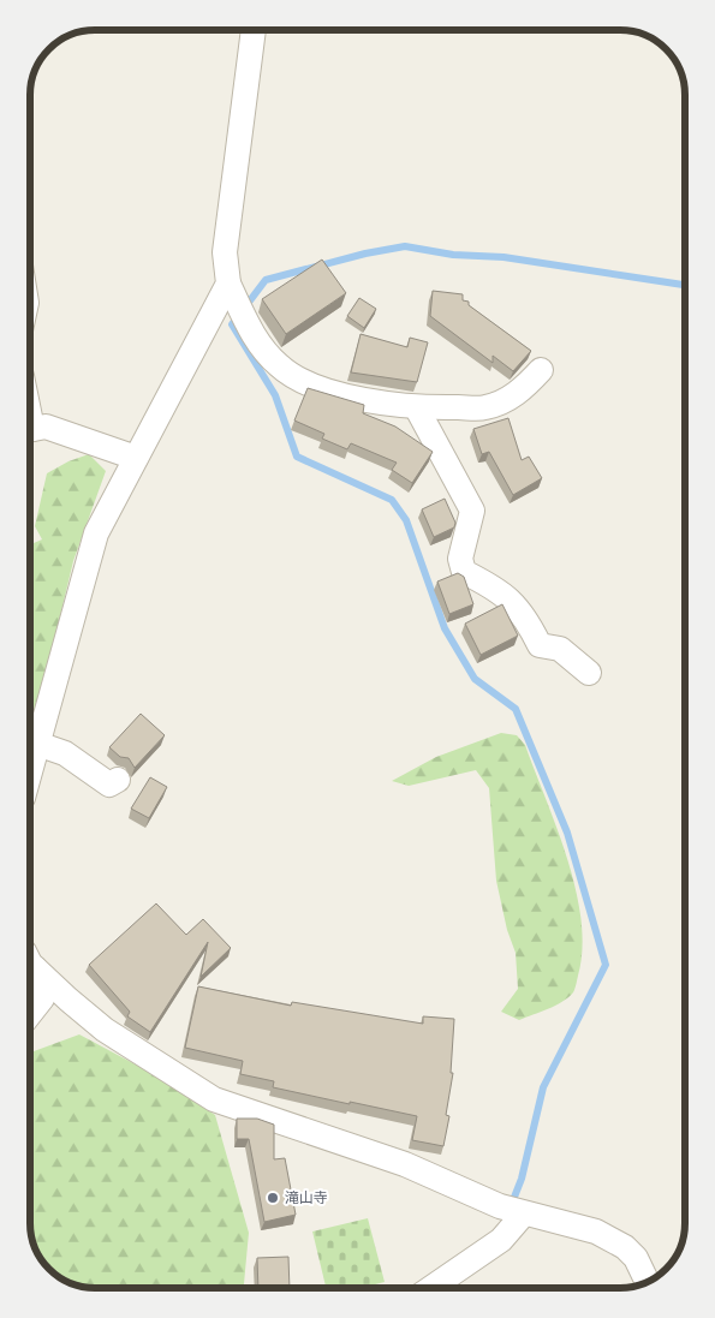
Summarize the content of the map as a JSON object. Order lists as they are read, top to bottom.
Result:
{
  "places": ["滝山寺"]
}
